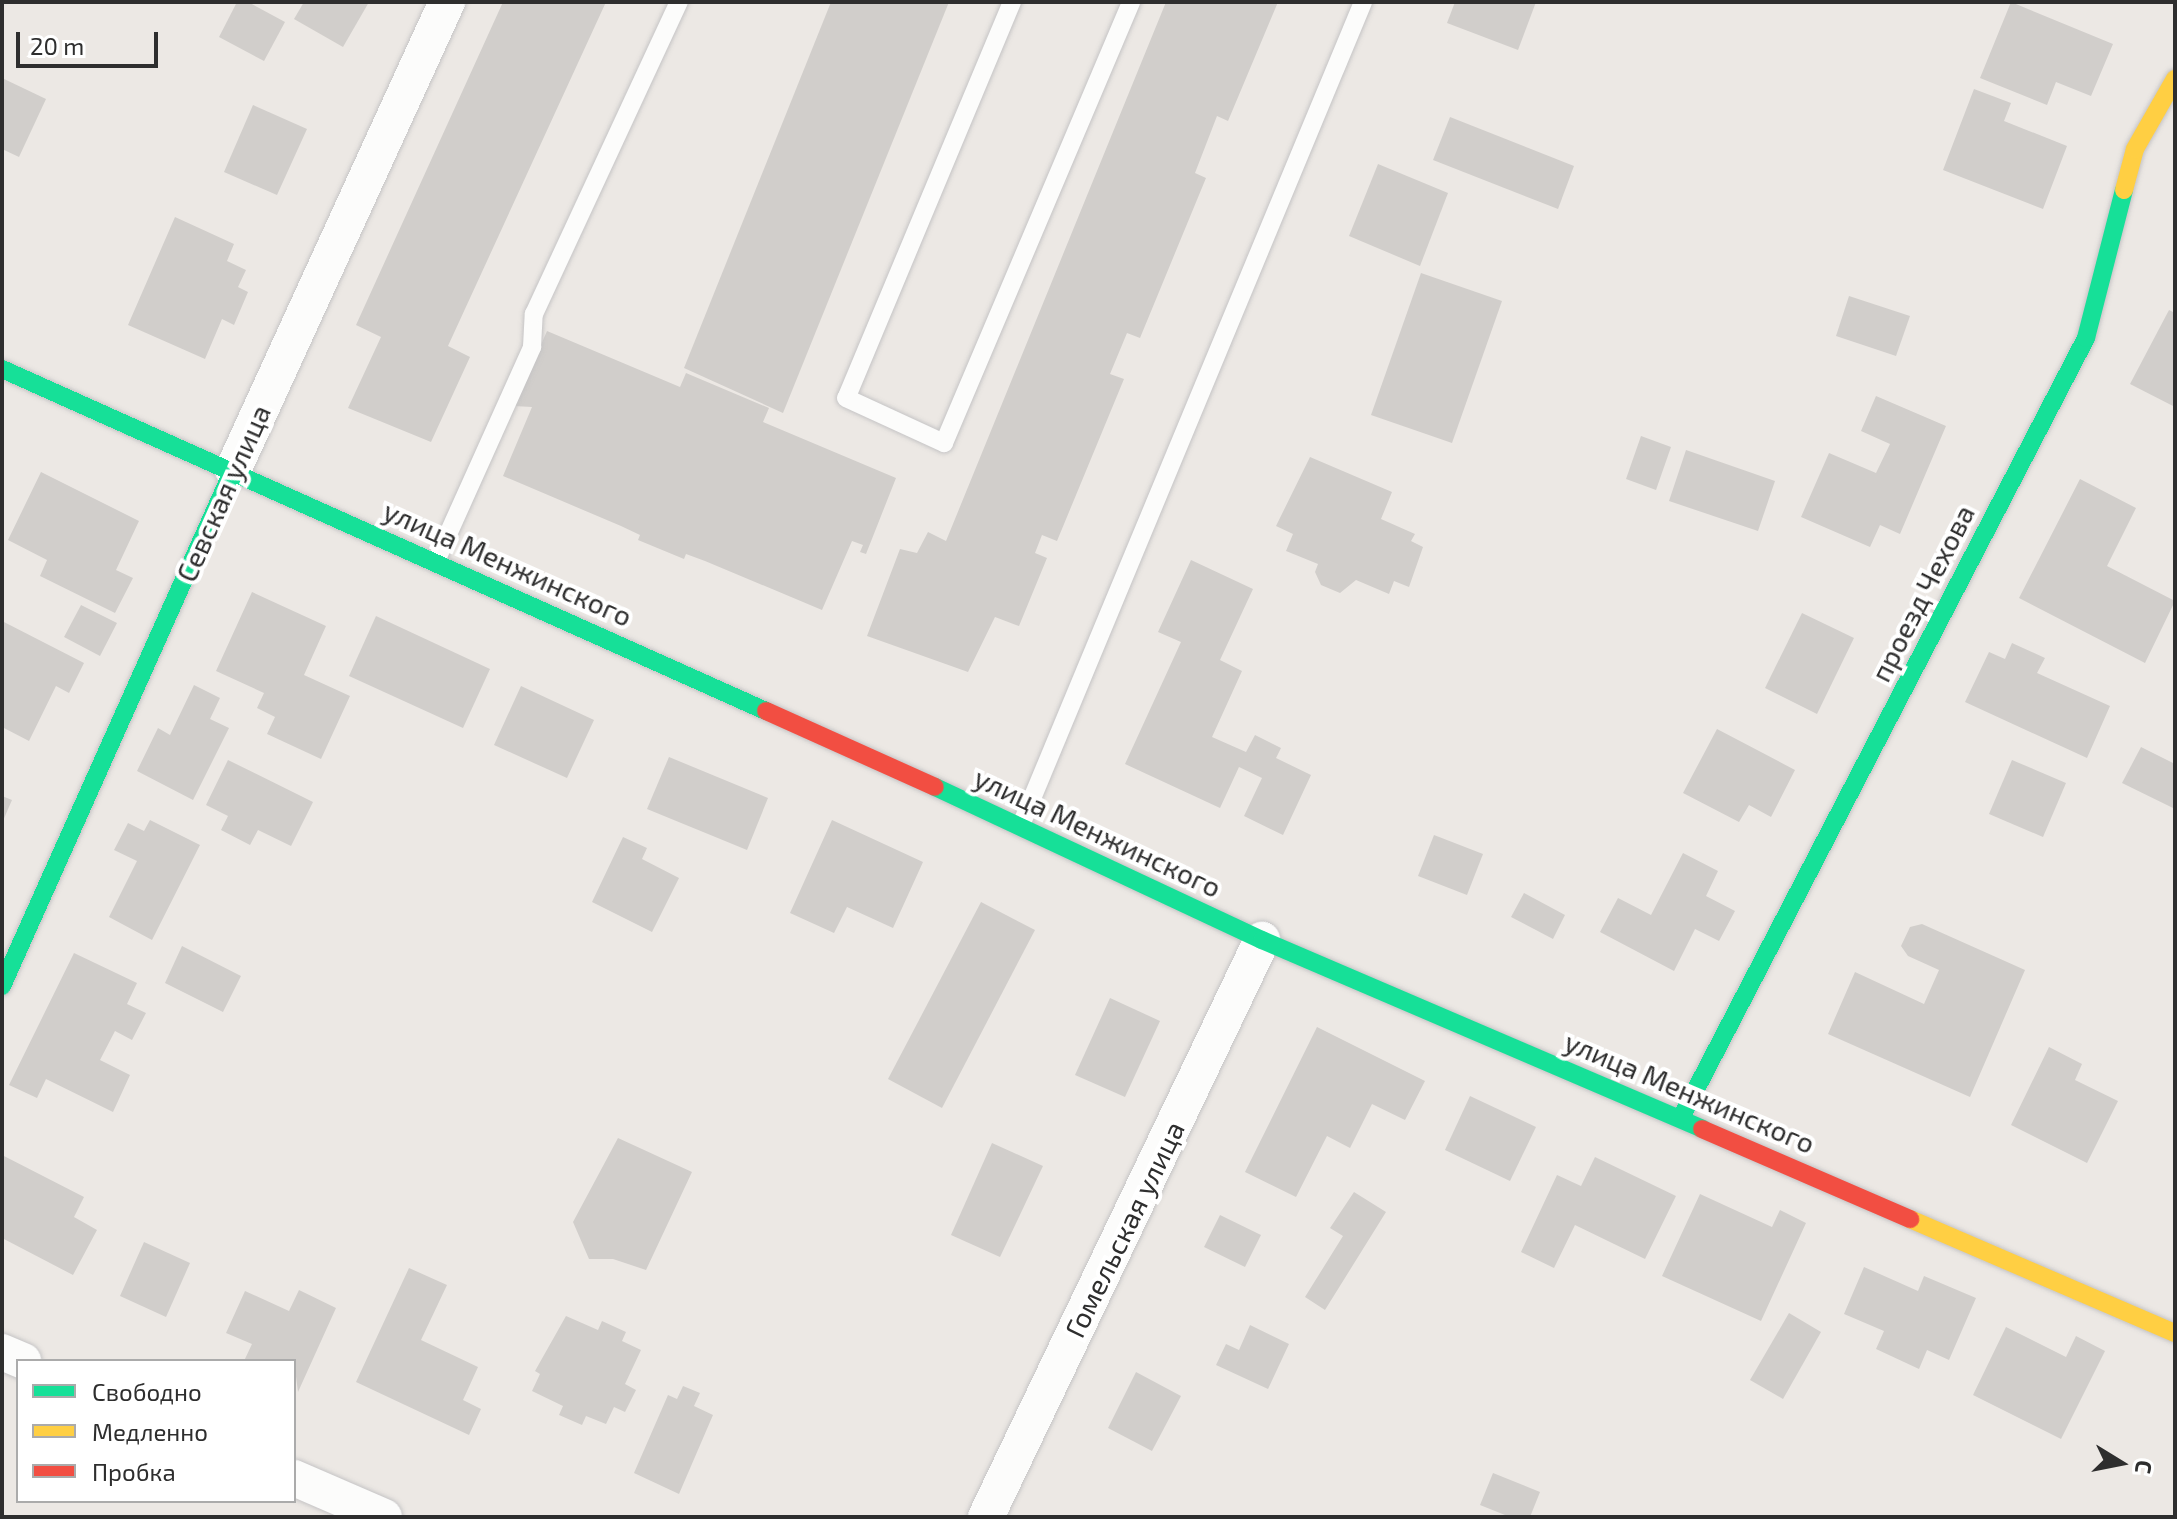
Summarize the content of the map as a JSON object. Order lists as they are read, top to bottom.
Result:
{
  "streets": {
    "street": [
      "Севская улица",
      "улица Менжинского",
      "проезд Чехова",
      "Гомельская улица"
    ]
  },
  "crossings": [
    ["Севская улица", "улица Менжинского"],
    ["улица Менжинского", "проезд Чехова"],
    ["улица Менжинского", "Гомельская улица"]
  ],
  "legend": ["Свободно", "Медленно", "Пробка"],
  "scale_bar": "20 m",
  "north": "right"
}
